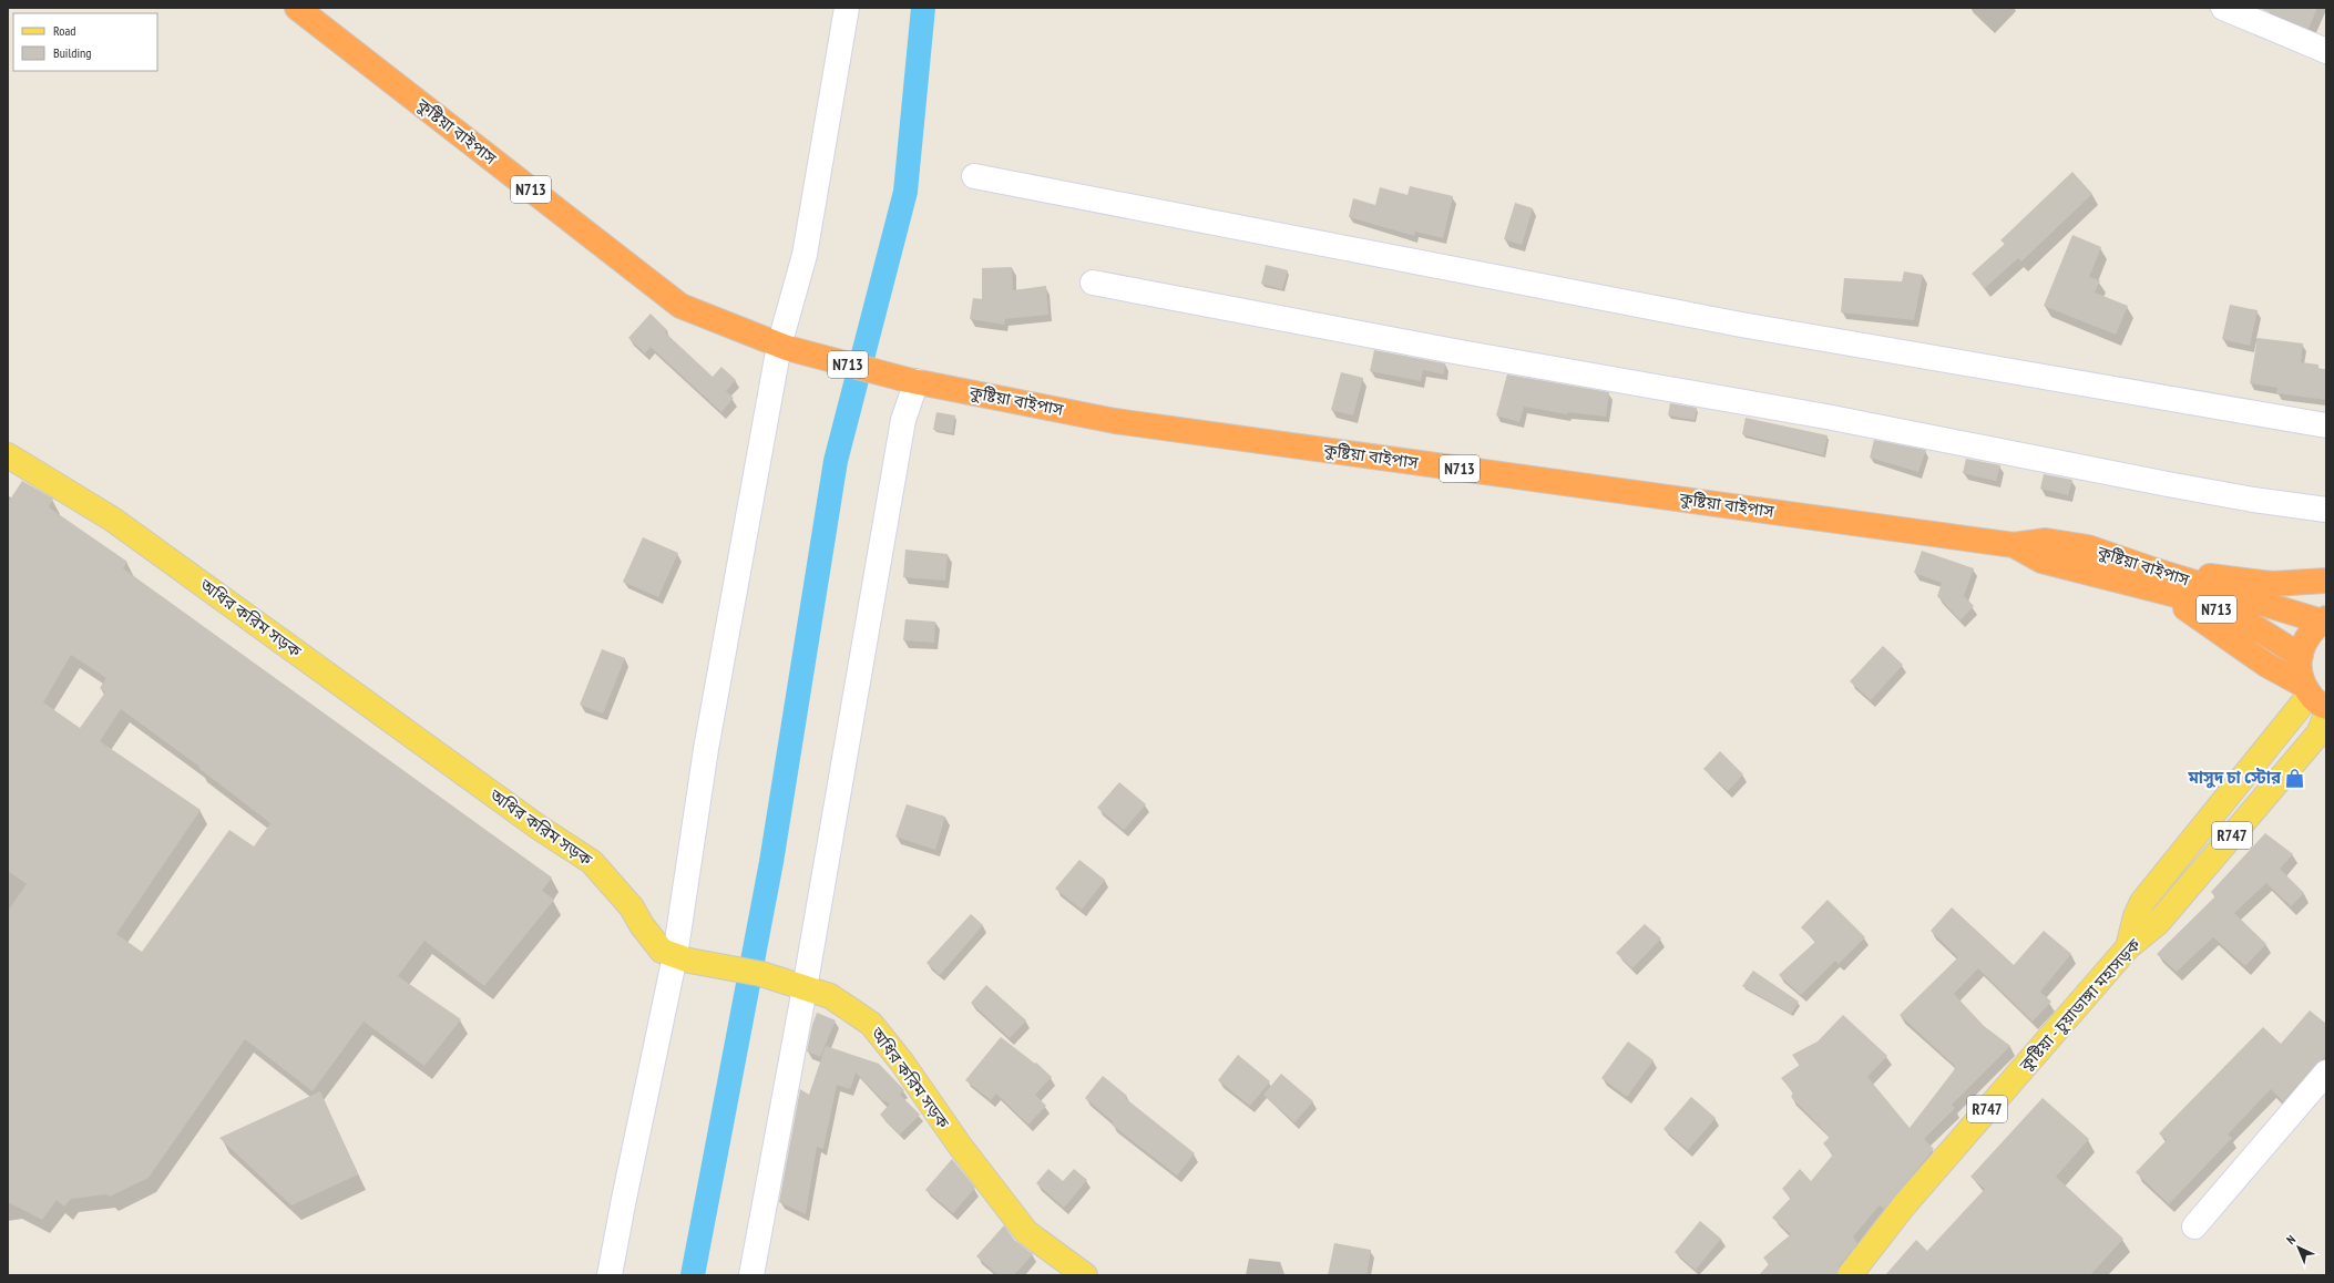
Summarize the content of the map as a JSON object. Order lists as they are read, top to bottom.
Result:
{
  "streets": {
    "highway": ["কুষ্টিয়া বাইপাস", "N713"],
    "main road": ["অধির করিম সড়ক", "R747", "কুষ্টিয়া - চুয়াডাঙ্গা মহাসড়ক"]
  },
  "places": {
    "shop": ["মাসুদ চা স্টোর"]
  },
  "legend": ["Road", "Building"],
  "north": "top left"
}
